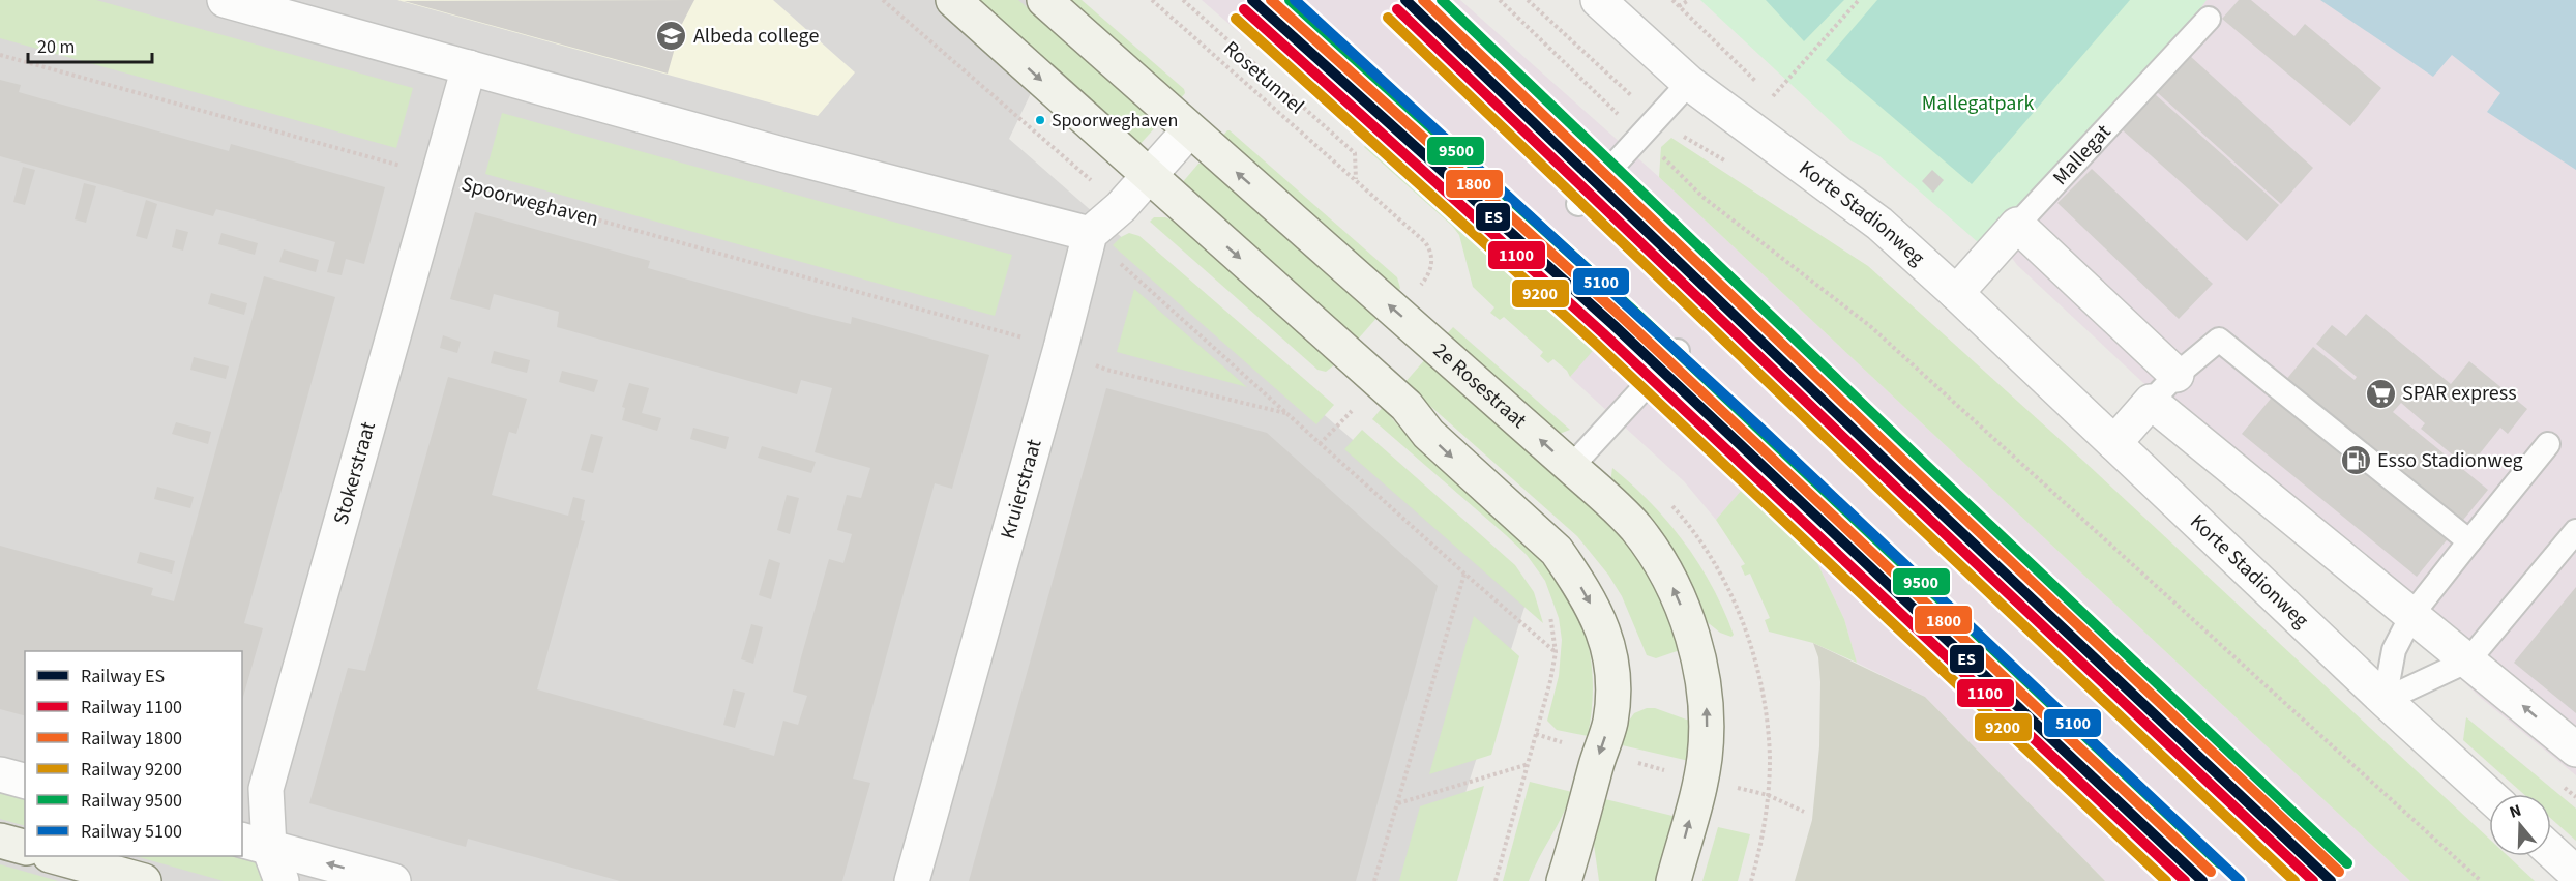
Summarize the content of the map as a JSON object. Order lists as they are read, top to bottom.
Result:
{
  "streets": {
    "main road": ["2e Rosestraat"],
    "street": [
      "Mallegat",
      "Korte Stadionweg",
      "Stokerstraat",
      "Kruierstraat"
    ],
    "path": ["Rosetunnel", "Spoorweghaven"]
  },
  "crossings": [
    ["Mallegat", "Korte Stadionweg"],
    ["Spoorweghaven", "Stokerstraat"],
    ["Spoorweghaven", "Kruierstraat"]
  ],
  "parks": ["Mallegatpark"],
  "places": {
    "school or university": ["Albeda college"],
    "other": ["Spoorweghaven"],
    "supermarket": ["SPAR express"],
    "fuel station": ["Esso Stadionweg"]
  },
  "lines": [
    "rail line ES",
    "rail line 1800",
    "rail line 9500",
    "rail line 5100",
    "rail line 1100",
    "rail line 9200"
  ],
  "legend": [
    "Railway ES",
    "Railway 1100",
    "Railway 1800",
    "Railway 9200",
    "Railway 9500",
    "Railway 5100"
  ],
  "scale_bar": "20 m",
  "north": "top"
}
